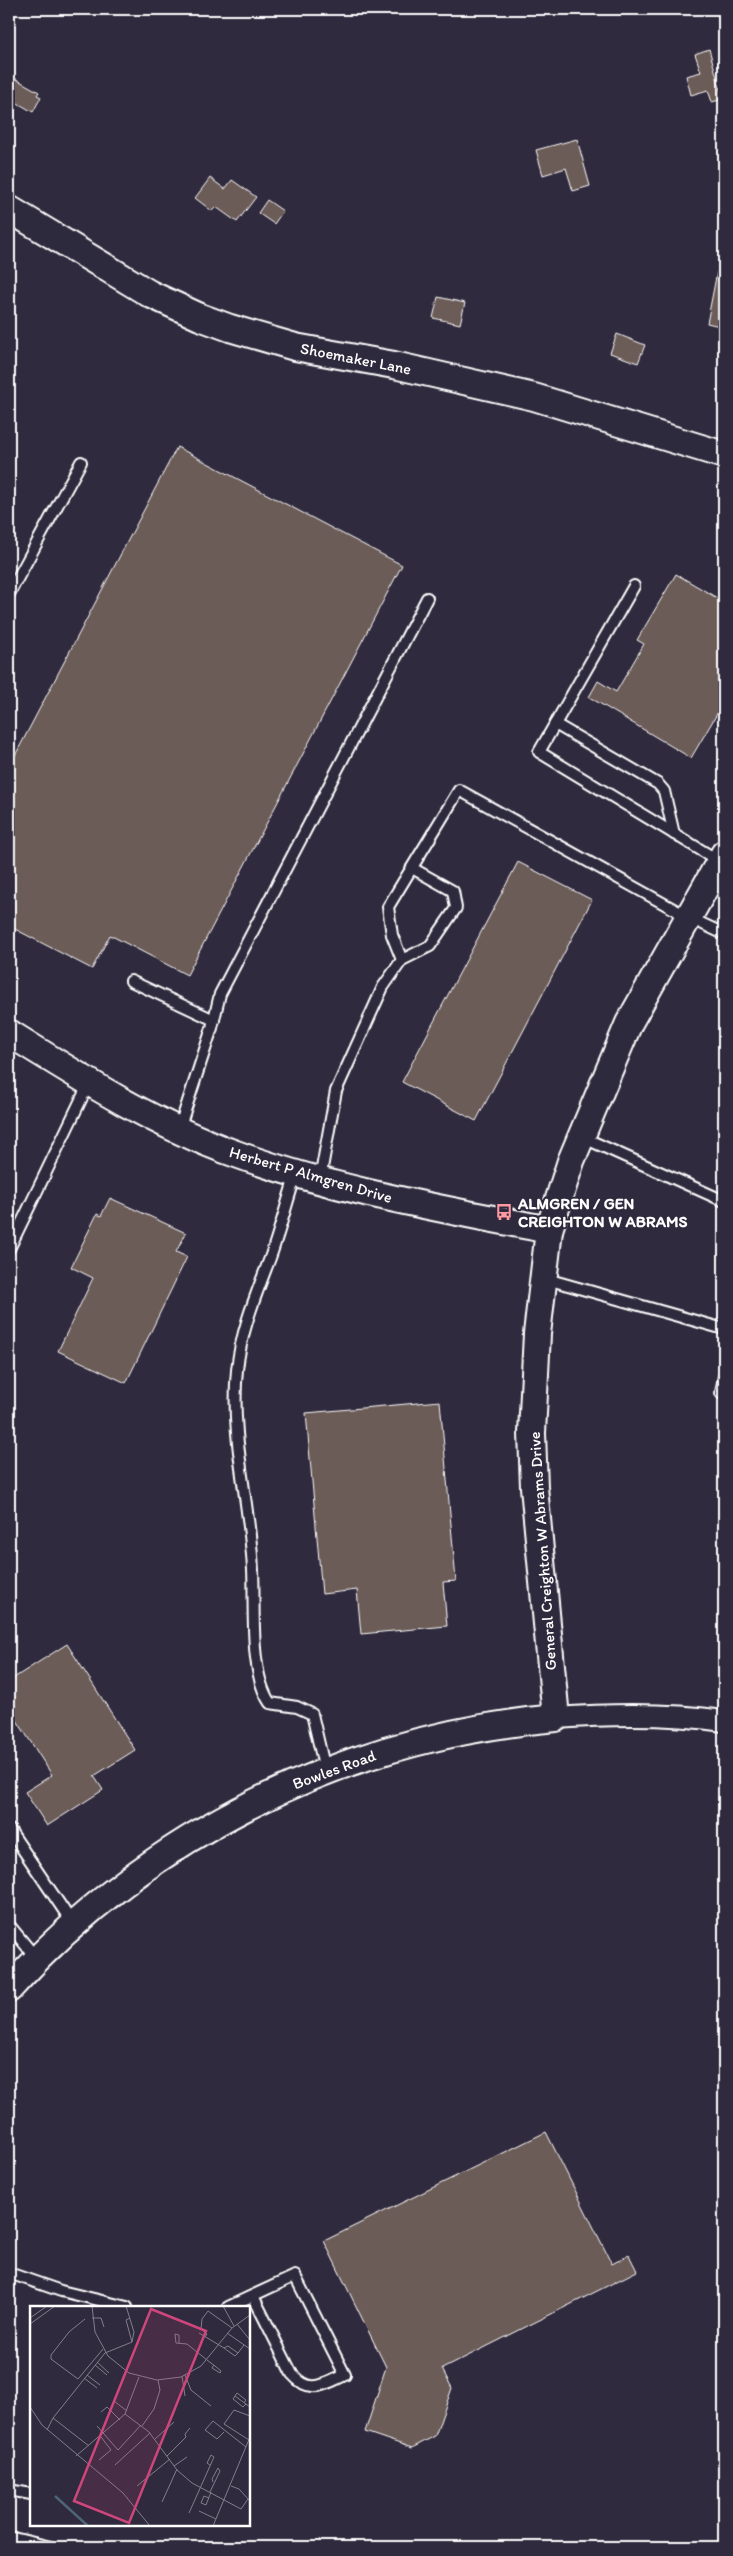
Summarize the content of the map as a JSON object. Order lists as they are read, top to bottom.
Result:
{
  "streets": {
    "street": [
      "Shoemaker Lane",
      "Herbert P Almgren Drive",
      "General Creighton W Abrams Drive",
      "Bowles Road"
    ]
  },
  "crossings": [
    ["Herbert P Almgren Drive", "General Creighton W Abrams Drive"],
    ["General Creighton W Abrams Drive", "Bowles Road"]
  ],
  "places": {
    "bus stop": ["ALMGREN / GEN CREIGHTON W ABRAMS"]
  }
}
